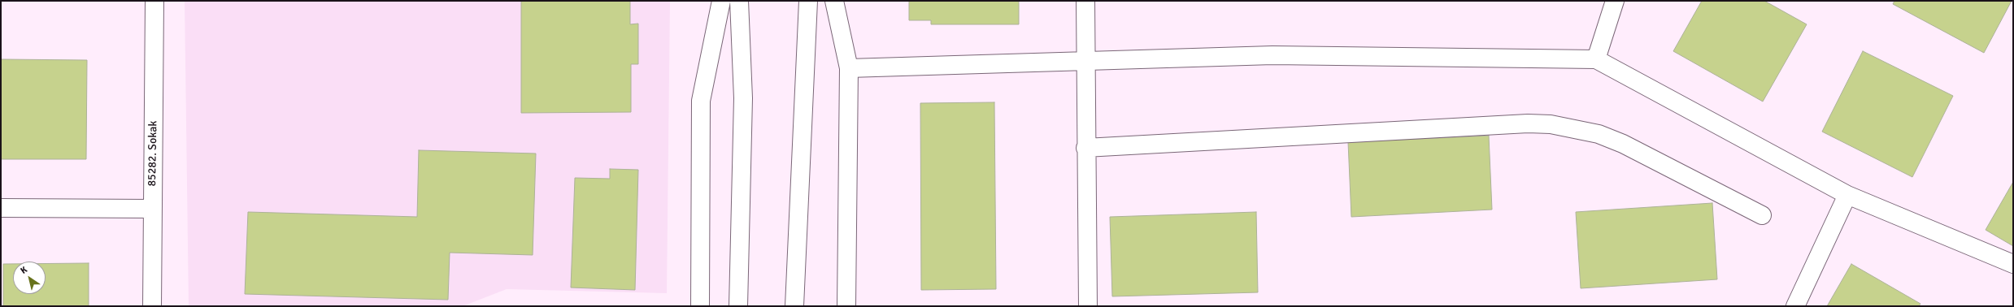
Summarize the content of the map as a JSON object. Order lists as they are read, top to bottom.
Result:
{
  "streets": {
    "street": ["85282. Sokak"]
  },
  "north": "top left"
}
